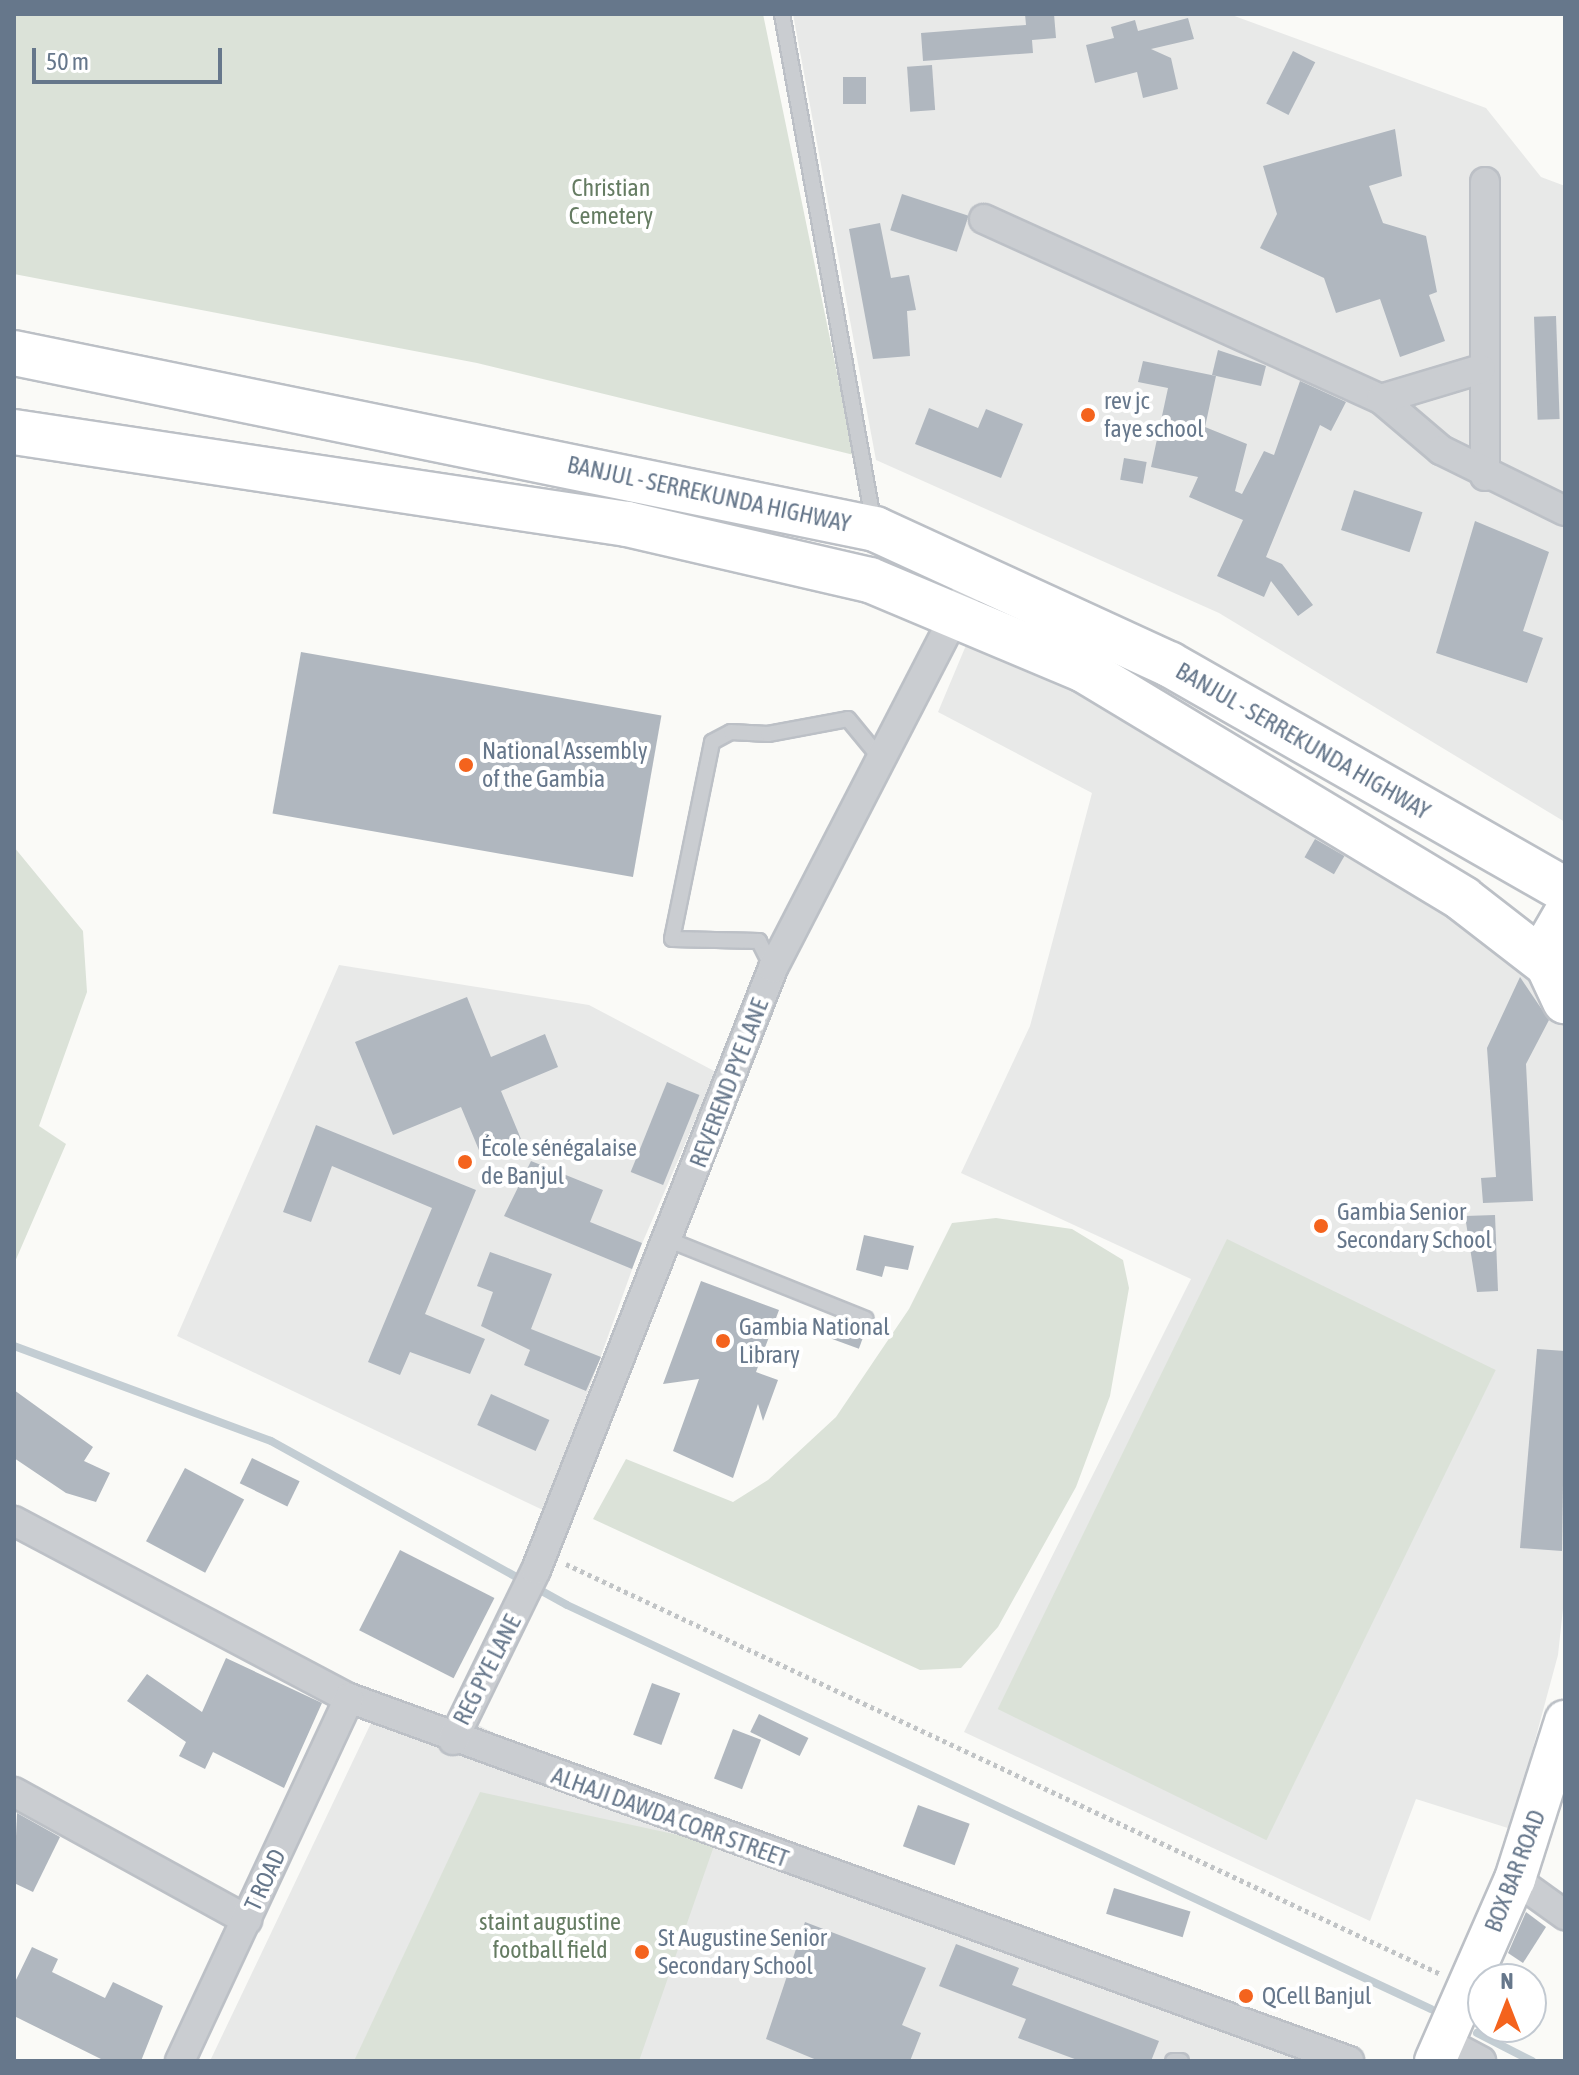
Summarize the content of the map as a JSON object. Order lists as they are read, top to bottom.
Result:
{
  "streets": {
    "highway": ["BANJUL - SERREKUNDA HIGHWAY"],
    "street": [
      "REVEREND PYE LANE",
      "REG PYE LANE",
      "ALHAJI DAWDA CORR STREET",
      "BOX BAR ROAD",
      "T ROAD"
    ]
  },
  "crossings": [
    ["BANJUL - SERREKUNDA HIGHWAY", "REVEREND PYE LANE"],
    ["REVEREND PYE LANE", "REG PYE LANE"],
    ["REG PYE LANE", "ALHAJI DAWDA CORR STREET"],
    ["ALHAJI DAWDA CORR STREET", "T ROAD"]
  ],
  "parks": ["Christian Cemetery", "staint augustine football field"],
  "places": [
    "rev jc faye school",
    "National Assembly of the Gambia",
    "École sénégalaise de Banjul",
    "Gambia Senior Secondary School",
    "Gambia National Library",
    "St Augustine Senior Secondary School",
    "QCell Banjul"
  ],
  "scale_bar": "50 m",
  "north": "top"
}
